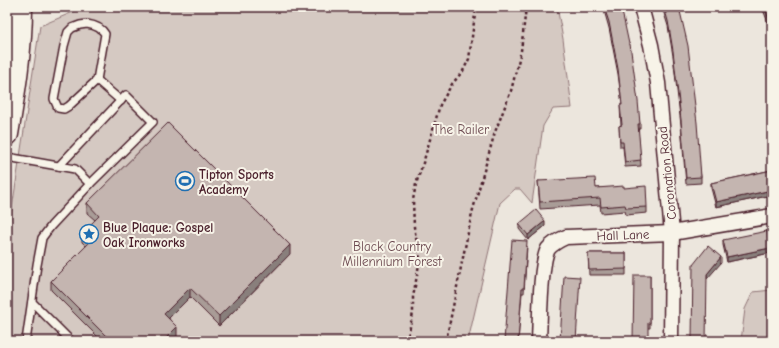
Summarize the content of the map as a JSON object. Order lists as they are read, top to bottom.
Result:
{
  "streets": {
    "street": ["Coronation Road", "Hall Lane"]
  },
  "crossings": [
    ["Coronation Road", "Hall Lane"]
  ],
  "parks": ["The Railer", "Black Country Millennium Forest"],
  "places": {
    "sports": ["Tipton Sports Academy"],
    "place": ["Blue Plaque: Gospel Oak Ironworks"]
  }
}
